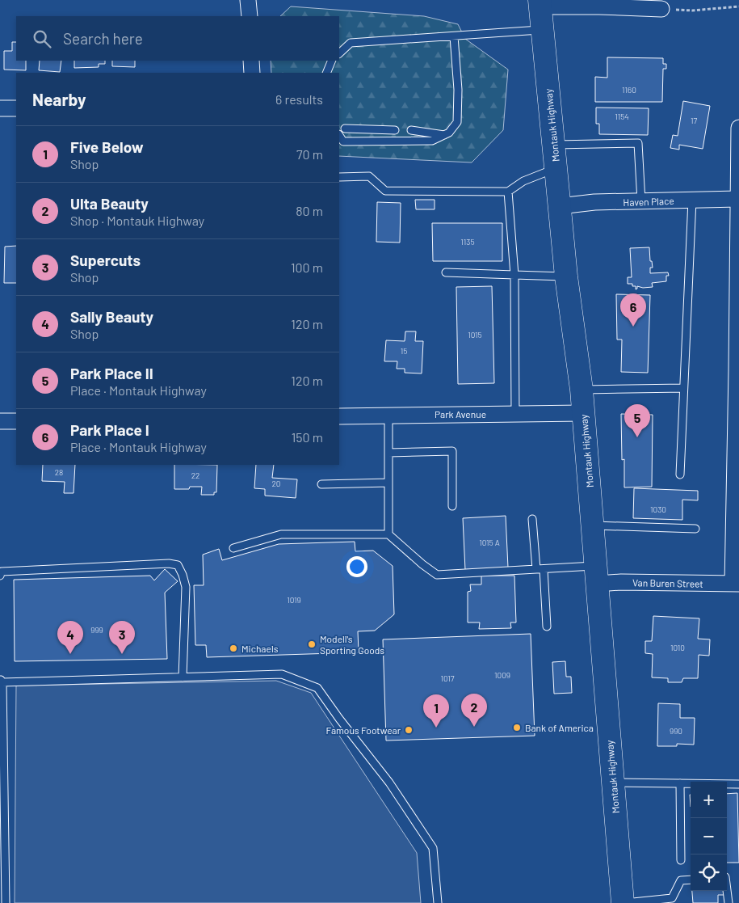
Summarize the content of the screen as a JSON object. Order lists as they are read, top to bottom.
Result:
{
  "streets": {
    "main road": ["Montauk Highway"],
    "street": ["Haven Place", "Park Avenue", "Van Buren Street"]
  },
  "crossings": [
    ["Montauk Highway", "Haven Place"],
    ["Montauk Highway", "Park Avenue"],
    ["Montauk Highway", "Van Buren Street"]
  ],
  "places": [
    "Modell's Sporting Goods",
    "Michaels",
    "Bank of America",
    "Famous Footwear"
  ],
  "house_numbers": [
    "1160",
    "1154",
    "17",
    "1135",
    "1015",
    "15",
    "28",
    "22",
    "20",
    "1030",
    "1015 A",
    "1019",
    "999",
    "1010",
    "1009",
    "1017",
    "990"
  ],
  "page": {
    "search": "Search here",
    "heading": ["Nearby", "6 results"],
    "list": [
      {
        "mark": "1",
        "name": "Five Below",
        "note": "Shop",
        "value": "70 m"
      },
      {
        "mark": "2",
        "name": "Ulta Beauty",
        "note": "Shop · Montauk Highway",
        "value": "80 m"
      },
      {
        "mark": "3",
        "name": "Supercuts",
        "note": "Shop",
        "value": "100 m"
      },
      {
        "mark": "4",
        "name": "Sally Beauty",
        "note": "Shop",
        "value": "120 m"
      },
      {
        "mark": "5",
        "name": "Park Place II",
        "note": "Place · Montauk Highway",
        "value": "120 m"
      },
      {
        "mark": "6",
        "name": "Park Place I",
        "note": "Place · Montauk Highway",
        "value": "150 m"
      }
    ],
    "pins": [
      "6",
      "5",
      "3",
      "4",
      "2",
      "1"
    ],
    "map_buttons": ["+", "−"]
  }
}
